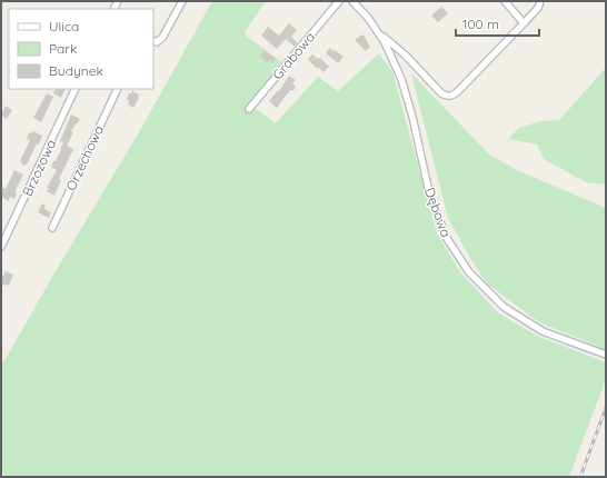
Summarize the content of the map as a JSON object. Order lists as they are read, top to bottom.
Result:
{
  "streets": {
    "street": [
      "Grabowa",
      "Orzechowa",
      "Brzozowa",
      "Dębowa"
    ]
  },
  "legend": ["Ulica", "Park", "Budynek"],
  "scale_bar": "100 m"
}
